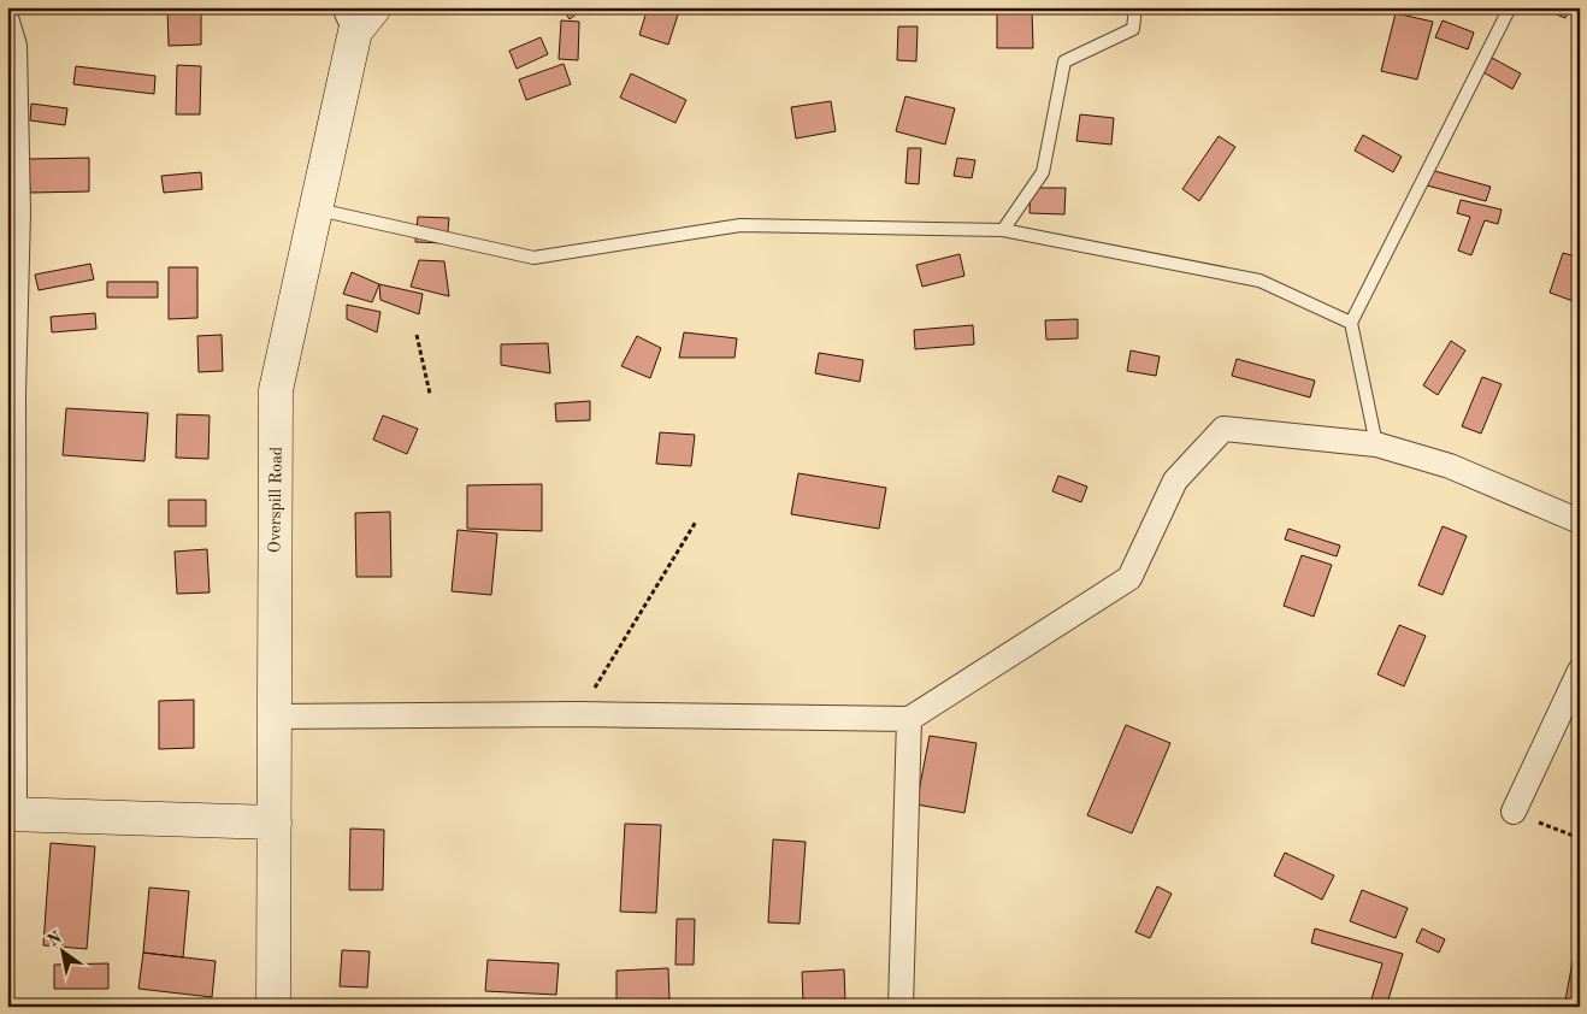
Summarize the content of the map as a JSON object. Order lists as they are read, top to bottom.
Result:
{
  "streets": {
    "street": ["Overspill Road"]
  },
  "north": "top left"
}
